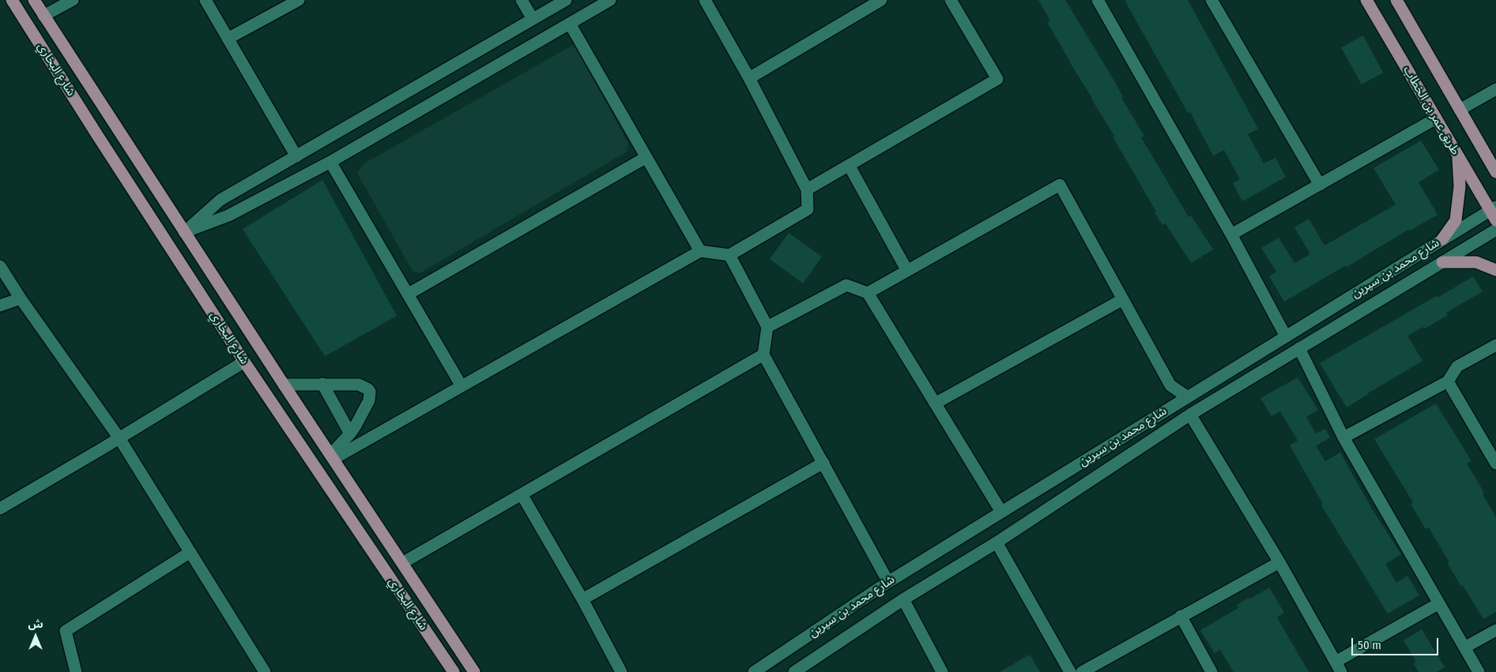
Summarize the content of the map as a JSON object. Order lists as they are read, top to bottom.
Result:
{
  "streets": {
    "main road": ["شارع البخاري", "طريق عمر بن الخطاب"],
    "street": ["شارع محمد بن سيرين"]
  },
  "crossings": [
    ["طريق عمر بن الخطاب", "شارع محمد بن سيرين"]
  ],
  "scale_bar": "50 m",
  "north": "top"
}
